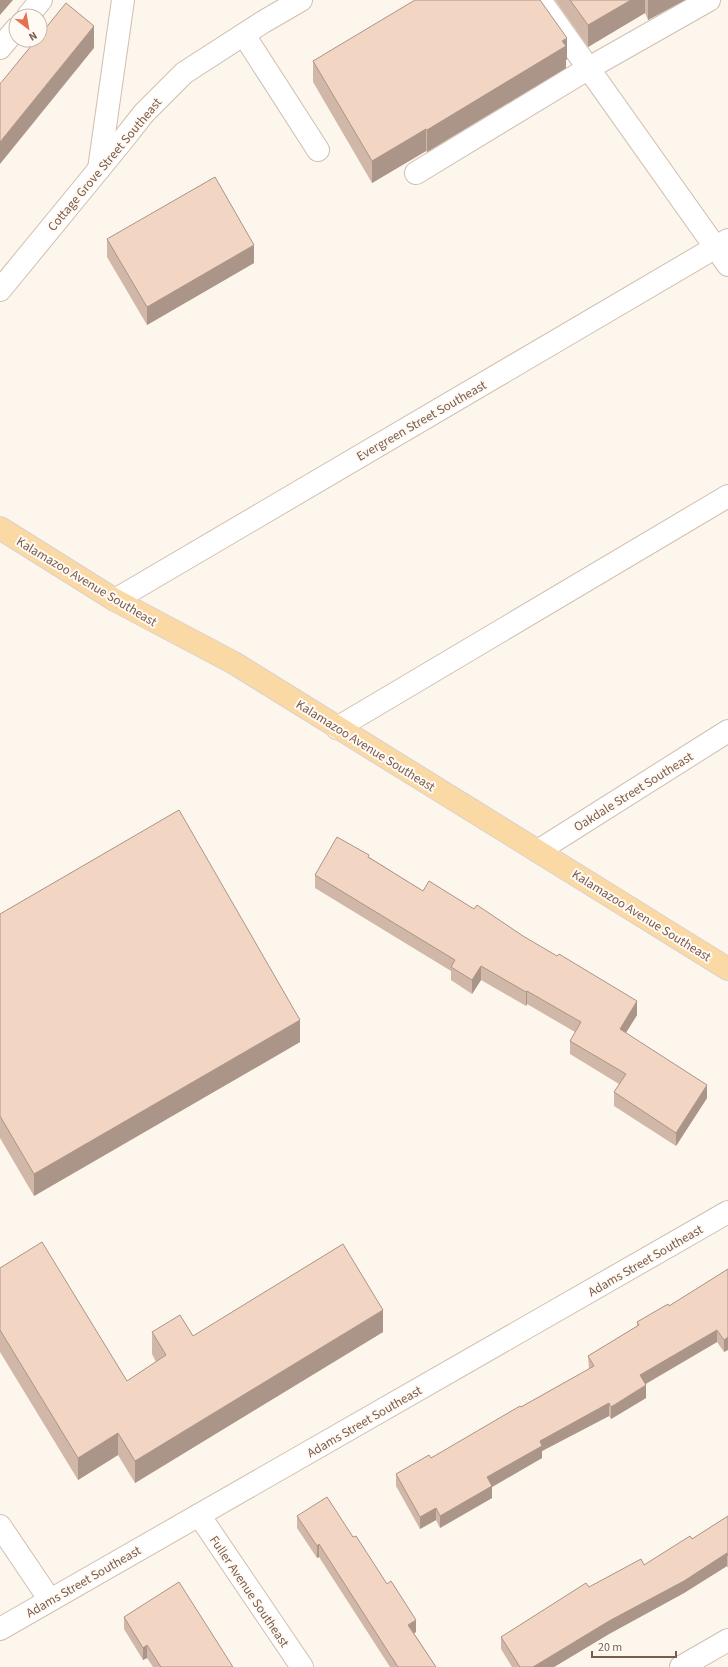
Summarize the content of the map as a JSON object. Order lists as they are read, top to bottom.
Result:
{
  "streets": {
    "main road": ["Kalamazoo Avenue Southeast"],
    "street": [
      "Cottage Grove Street Southeast",
      "Evergreen Street Southeast",
      "Oakdale Street Southeast",
      "Adams Street Southeast",
      "Fuller Avenue Southeast"
    ]
  },
  "crossings": [
    ["Evergreen Street Southeast", "Kalamazoo Avenue Southeast"],
    ["Kalamazoo Avenue Southeast", "Oakdale Street Southeast"],
    ["Adams Street Southeast", "Fuller Avenue Southeast"]
  ],
  "scale_bar": "20 m",
  "north": "bottom right"
}
